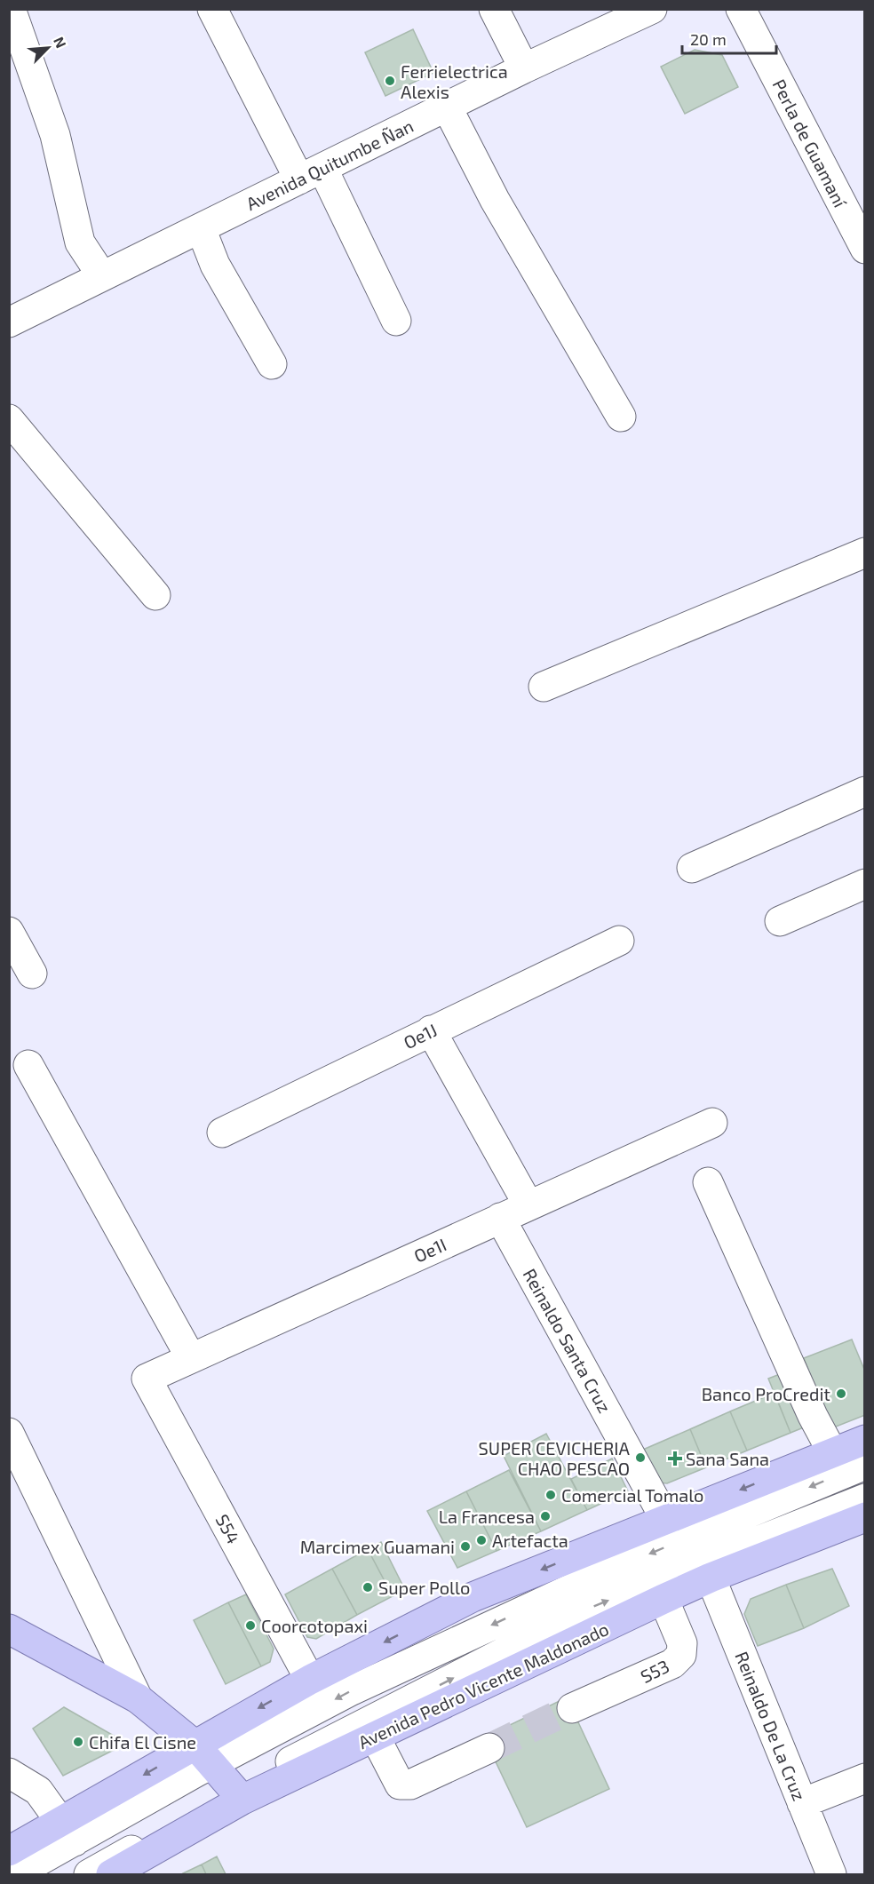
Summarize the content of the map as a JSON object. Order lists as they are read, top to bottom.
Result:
{
  "streets": {
    "main road": ["Avenida Pedro Vicente Maldonado"],
    "street": [
      "Perla de Guamaní",
      "Avenida Quitumbe Ñan",
      "Oe1J",
      "Oe1I",
      "Reinaldo Santa Cruz",
      "S54",
      "S53",
      "Reinaldo De La Cruz"
    ]
  },
  "crossings": [
    ["Oe1I", "Reinaldo Santa Cruz"],
    ["Oe1I", "S54"],
    ["S53", "Avenida Pedro Vicente Maldonado"],
    ["Avenida Pedro Vicente Maldonado", "Reinaldo De La Cruz"]
  ],
  "places": {
    "other": [
      "Ferrielectrica Alexis",
      "Banco ProCredit",
      "SUPER CEVICHERIA CHAO PESCAO",
      "Comercial Tomalo",
      "La Francesa",
      "Artefacta",
      "Marcimex Guamani",
      "Super Pollo",
      "Coorcotopaxi",
      "Chifa El Cisne"
    ],
    "health": ["Sana Sana"]
  },
  "scale_bar": "20 m",
  "north": "top right"
}
